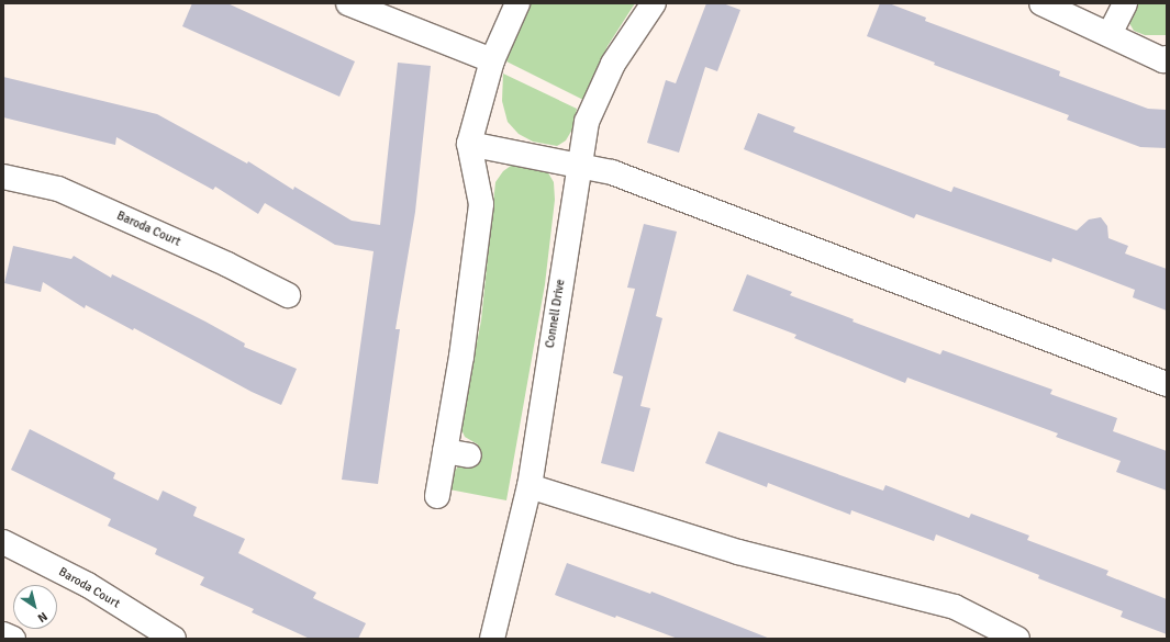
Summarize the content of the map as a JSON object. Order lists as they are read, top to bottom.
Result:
{
  "streets": {
    "street": ["Baroda Court", "Connell Drive"]
  },
  "north": "bottom right"
}
